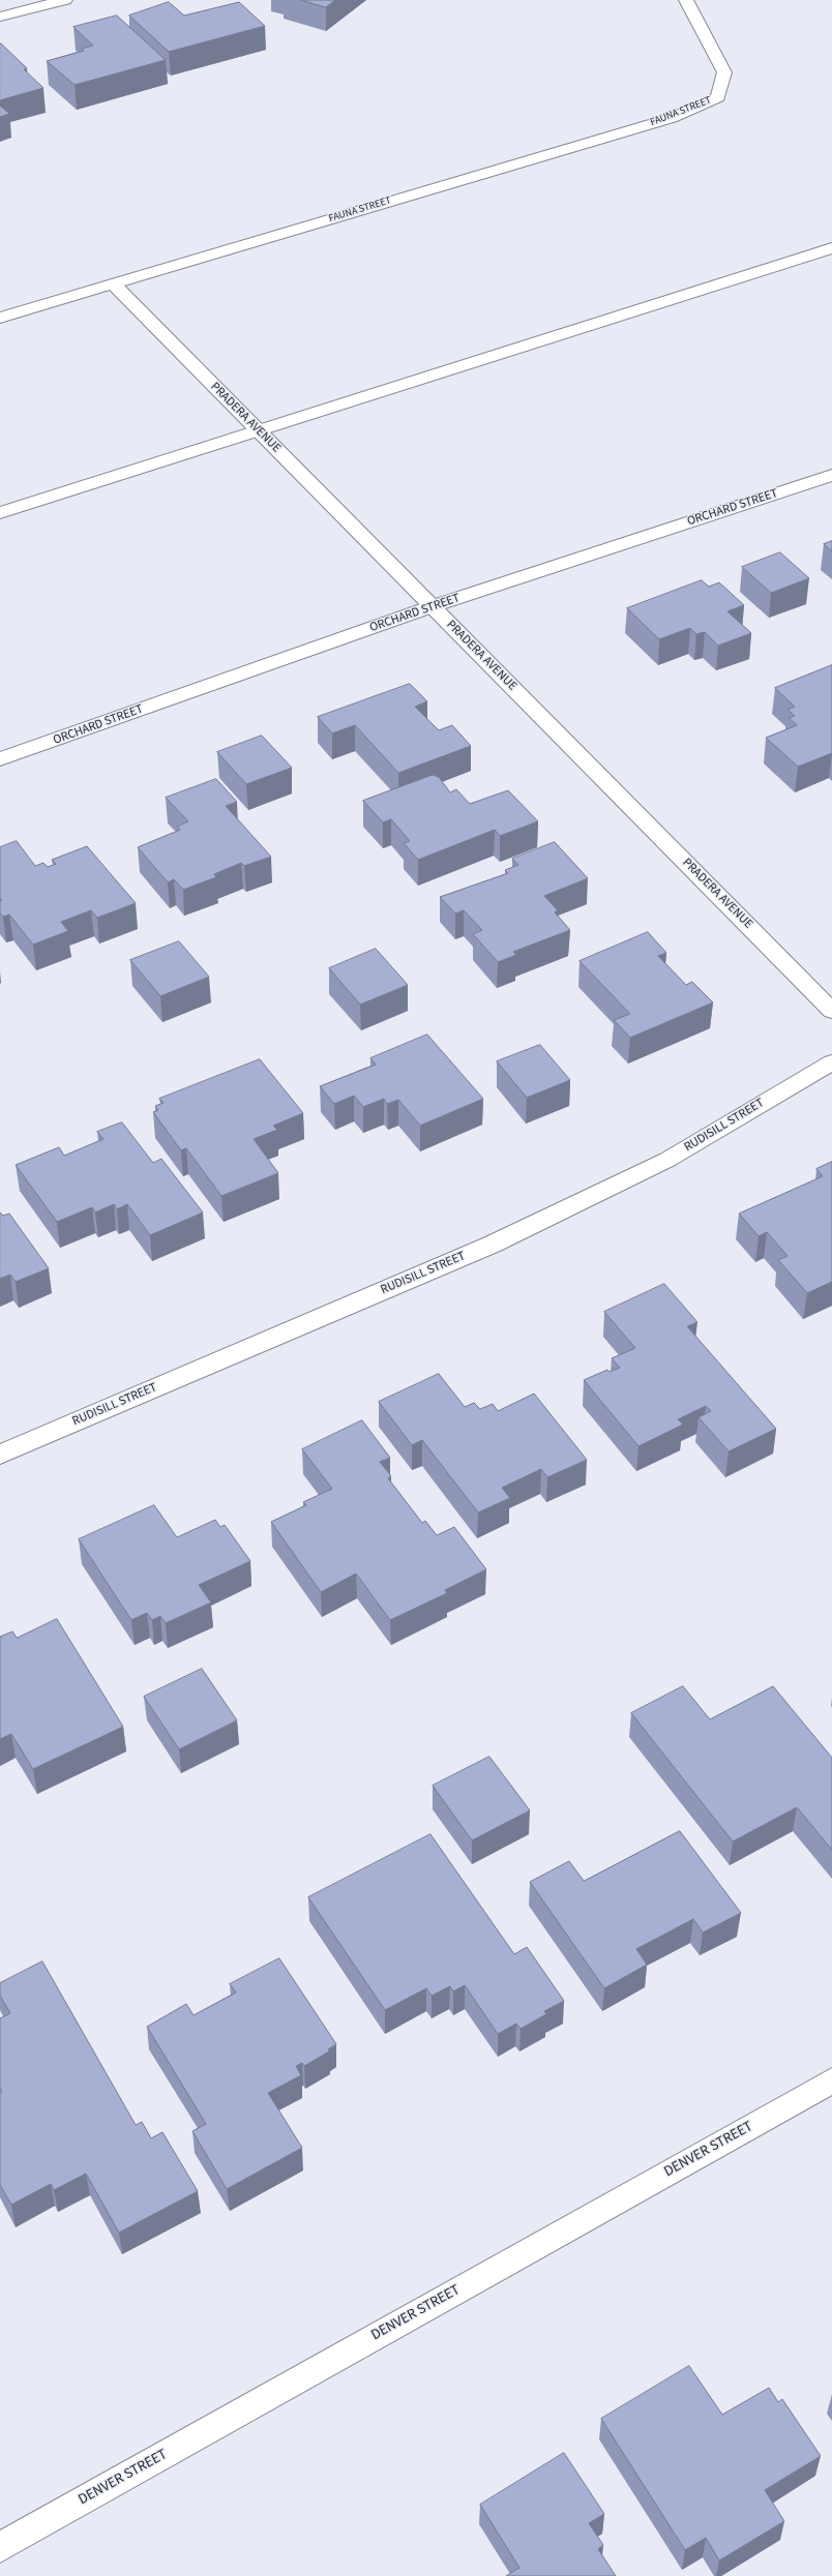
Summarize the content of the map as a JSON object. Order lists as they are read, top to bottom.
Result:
{
  "streets": {
    "street": [
      "FAUNA STREET",
      "PRADERA AVENUE",
      "ORCHARD STREET",
      "RUDISILL STREET",
      "DENVER STREET"
    ]
  },
  "crossings": [
    ["FAUNA STREET", "PRADERA AVENUE"],
    ["PRADERA AVENUE", "ORCHARD STREET"]
  ]
}
